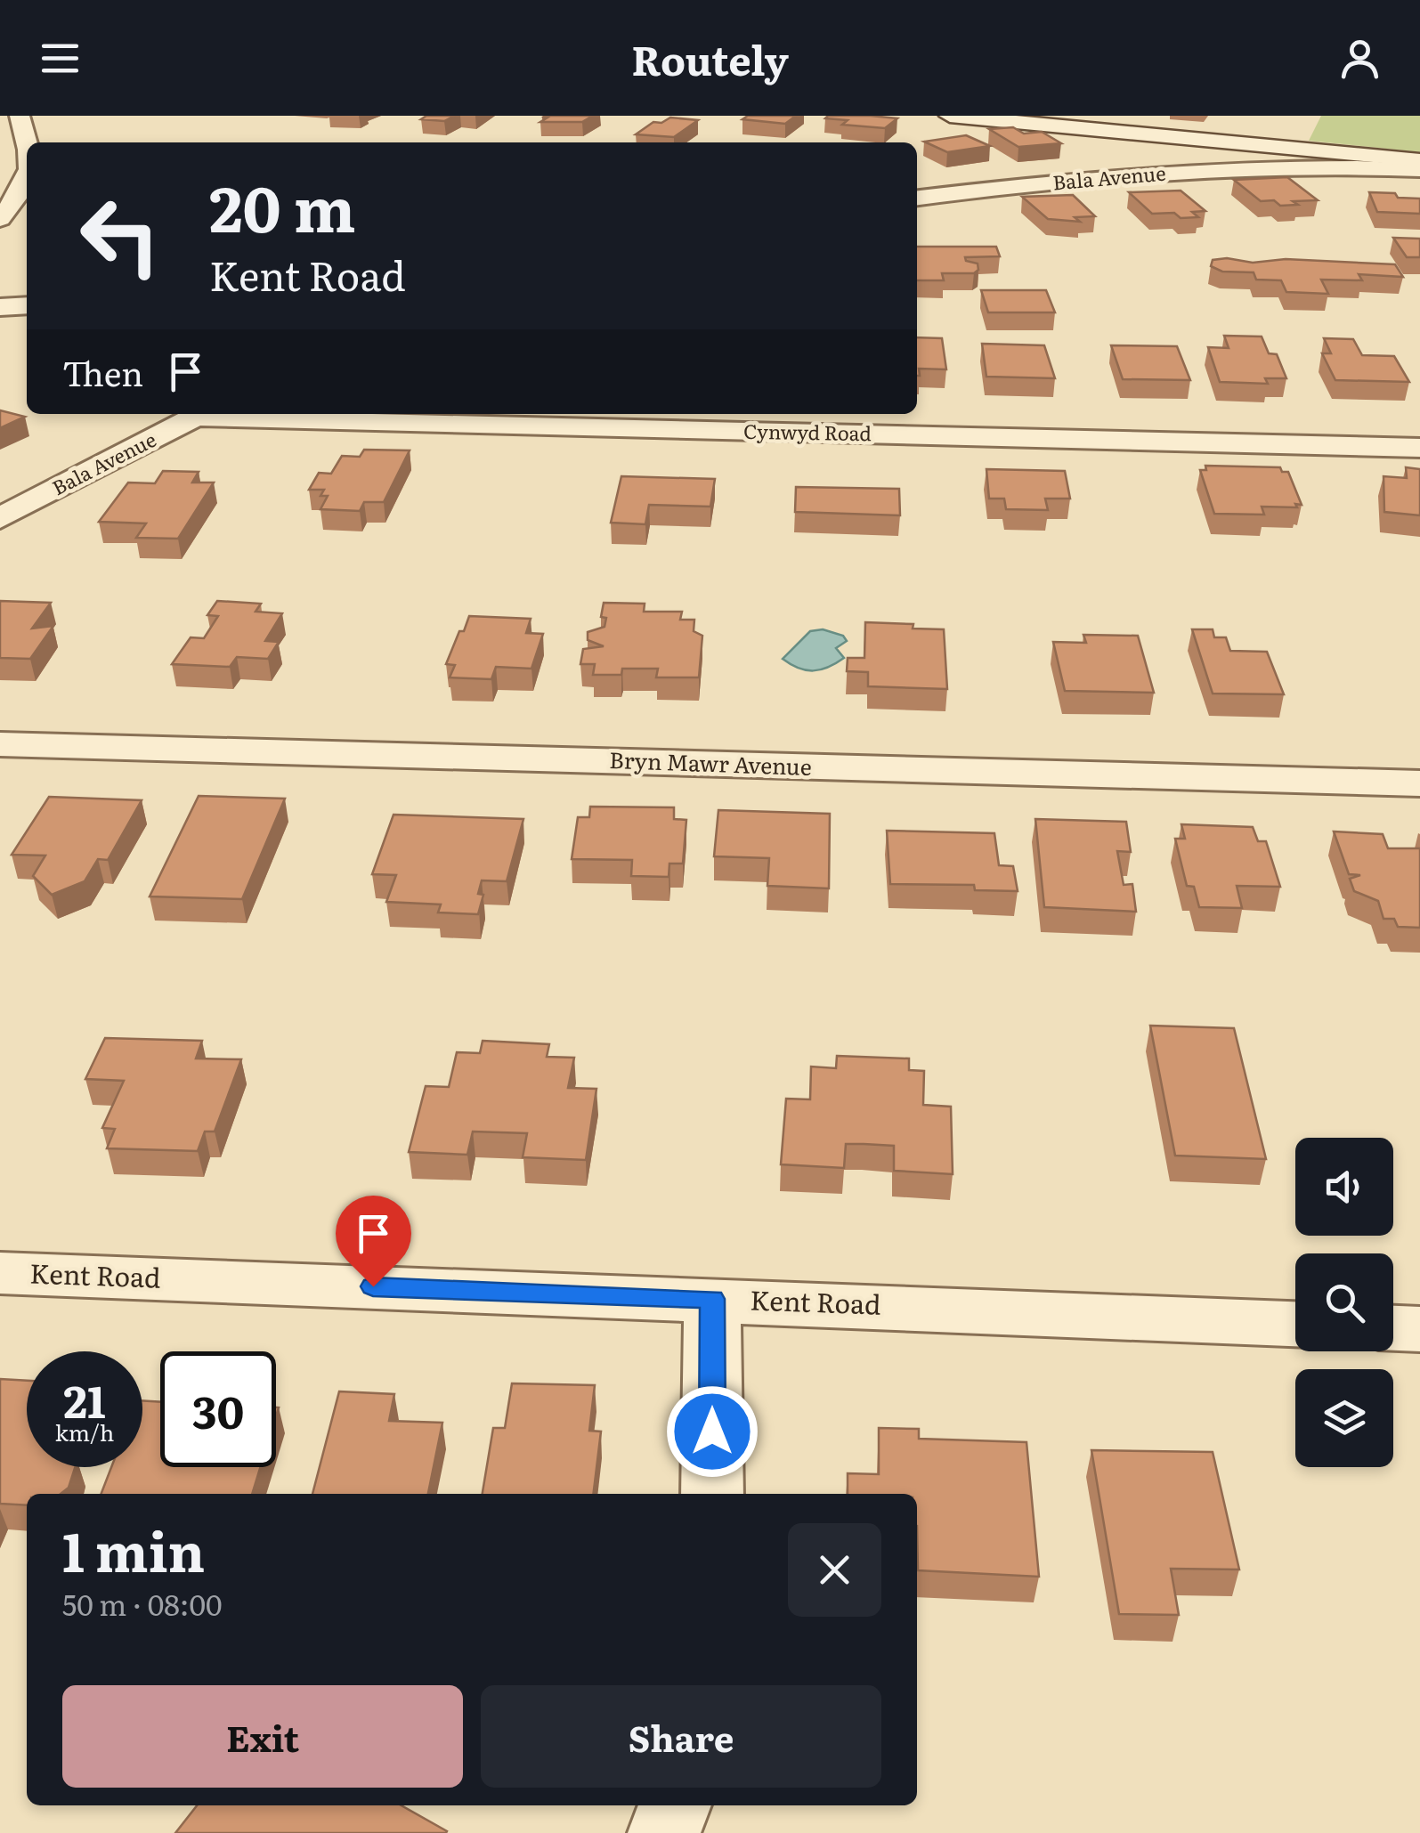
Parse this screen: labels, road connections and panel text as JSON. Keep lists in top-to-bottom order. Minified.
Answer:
{"streets":{"street":["Bala Avenue","Cynwyd Road","Bryn Mawr Avenue","Kent Road"]},"page":{"header":"Routely","turn":["20 m","Kent Road"],"then":"Then","speed":"21 km/h","limit":"30","heading":["1 min","50 m · 08:00"],"buttons":["Exit","Share"]}}
